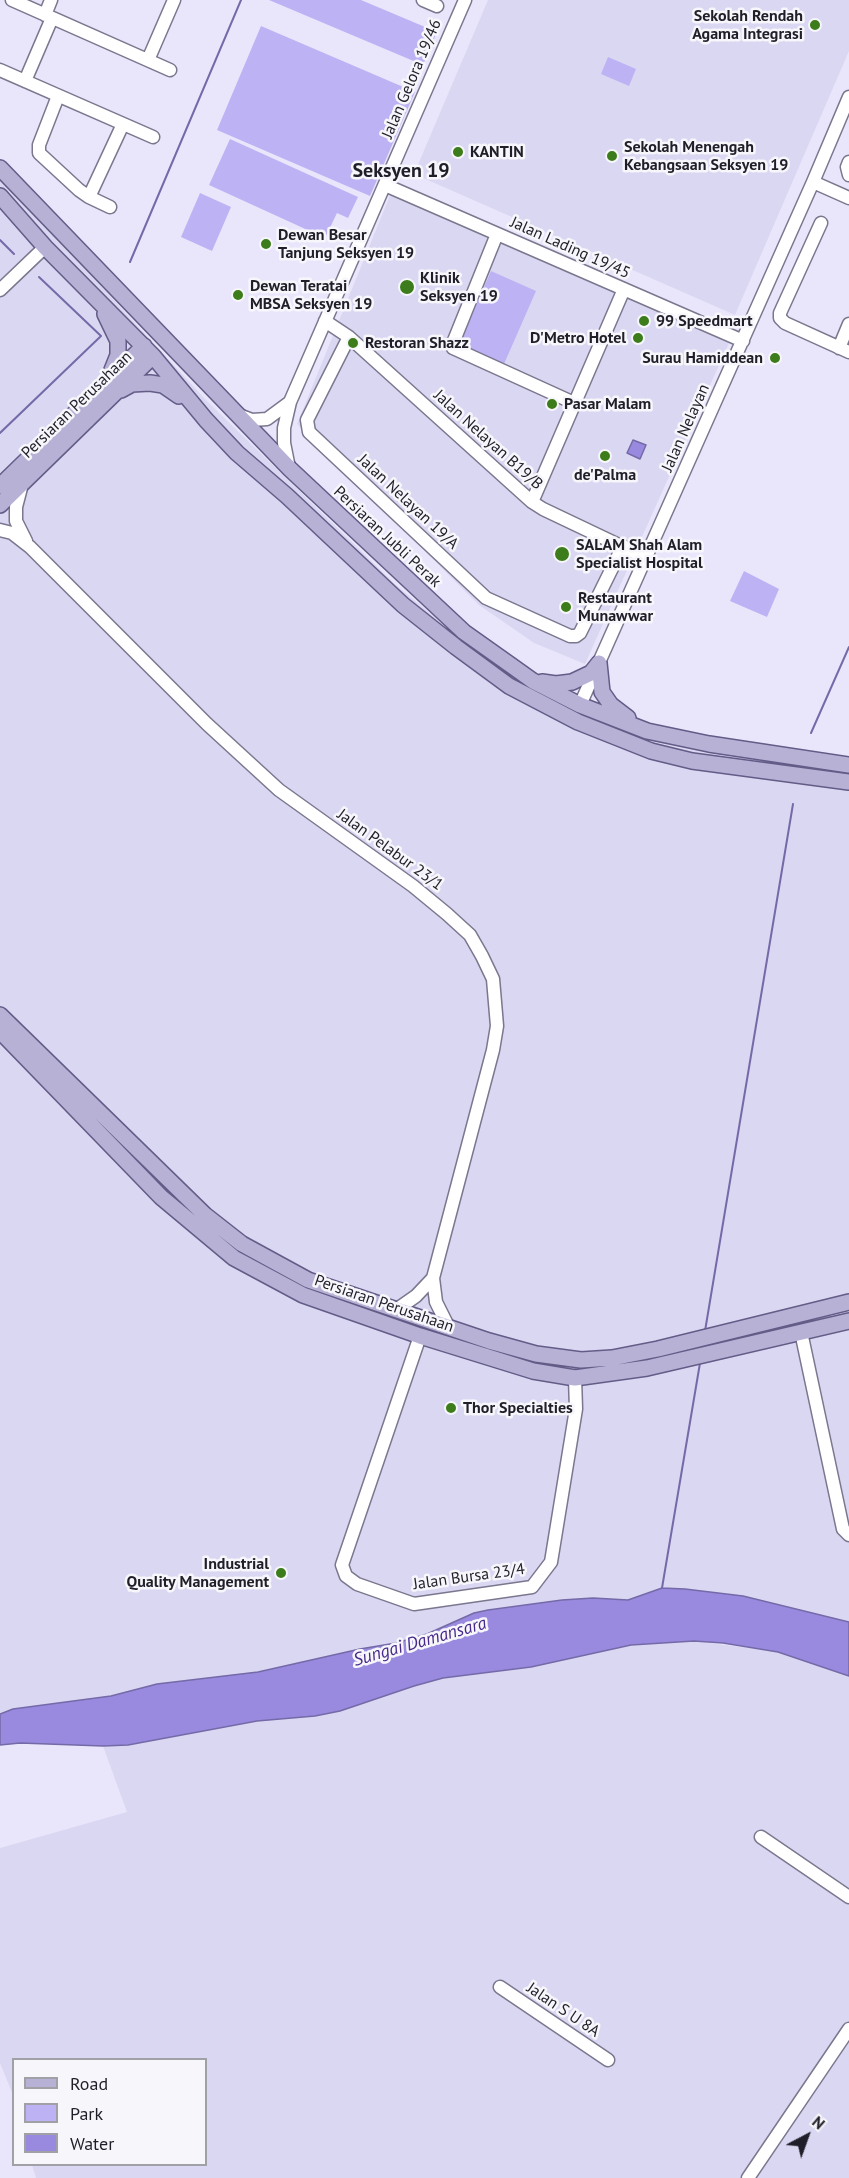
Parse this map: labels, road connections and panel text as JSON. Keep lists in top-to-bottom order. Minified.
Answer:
{"streets":{"main road":["Persiaran Perusahaan","Persiaran Jubli Perak"],"street":["Jalan Gelora 19/46","Jalan Lading 19/45","Jalan Nelayan","Jalan Nelayan B19/B","Jalan Nelayan 19/A","Jalan Pelabur 23/1","Jalan Bursa 23/4","Jalan S U 8A"]},"crossings":[["Jalan Gelora 19/46","Jalan Lading 19/45"],["Jalan Gelora 19/46","Jalan Nelayan B19/B"],["Jalan Gelora 19/46","Persiaran Jubli Perak"],["Jalan Lading 19/45","Jalan Nelayan"],["Persiaran Perusahaan","Jalan Pelabur 23/1"],["Persiaran Perusahaan","Jalan Bursa 23/4"],["Jalan Nelayan","Jalan Nelayan B19/B"],["Jalan Nelayan","Persiaran Jubli Perak"],["Jalan Nelayan B19/B","Jalan Nelayan 19/A"]],"districts":["Seksyen 19"],"water":["Sungai Damansara"],"places":["Sekolah Rendah Agama Integrasi","KANTIN","Sekolah Menengah Kebangsaan Seksyen 19","Dewan Besar Tanjung Seksyen 19","Klinik Seksyen 19","Dewan Teratai MBSA Seksyen 19","99 Speedmart","D'Metro Hotel","Restoran Shazz","Surau Hamiddean","Pasar Malam","de'Palma","SALAM Shah Alam Specialist Hospital","Restaurant Munawwar","Thor Specialties","Industrial Quality Management"],"legend":["Road","Park","Water"],"north":"top right"}
